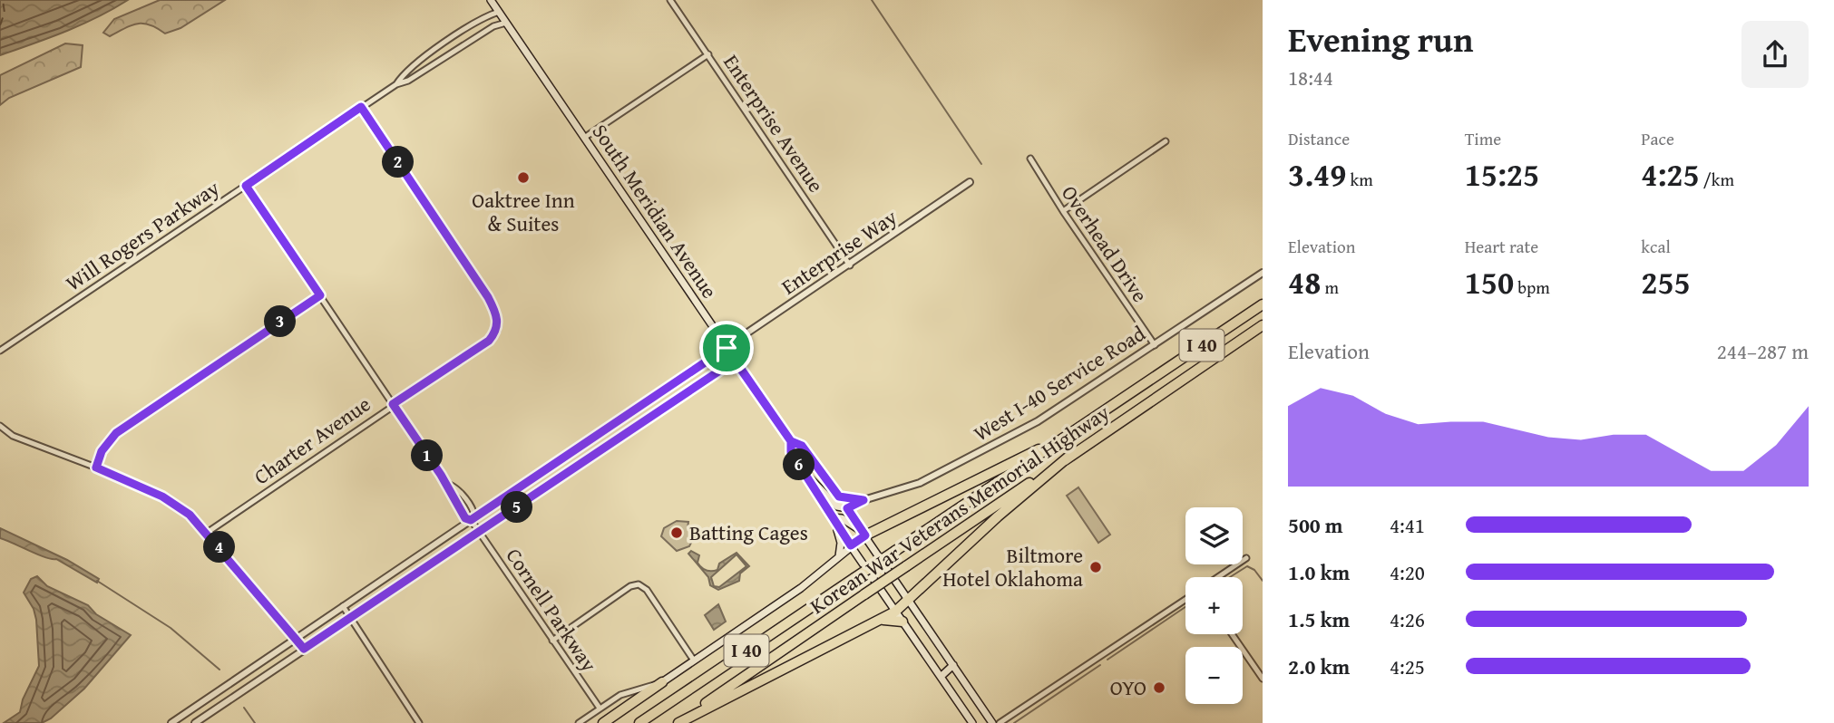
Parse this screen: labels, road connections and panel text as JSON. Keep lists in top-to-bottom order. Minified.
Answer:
{"streets":{"highway":["I 40","Korean War Veterans Memorial Highway"],"main road":["South Meridian Avenue"],"street":["Enterprise Avenue","Will Rogers Parkway","Overhead Drive","Enterprise Way","West I-40 Service Road","Charter Avenue","Cornell Parkway"]},"crossings":[["Enterprise Avenue","Enterprise Way"],["South Meridian Avenue","Will Rogers Parkway"],["South Meridian Avenue","Enterprise Way"],["South Meridian Avenue","West I-40 Service Road"],["Will Rogers Parkway","Charter Avenue"],["Will Rogers Parkway","Cornell Parkway"],["Overhead Drive","West I-40 Service Road"],["Enterprise Way","Cornell Parkway"],["Charter Avenue","Cornell Parkway"]],"places":["Oaktree Inn & Suites","Batting Cages","Biltmore Hotel Oklahoma","OYO"],"page":{"heading":["Evening run","18:44"],"stats":[["Distance","3.49 km"],["Time","15:25"],["Pace","4:25 /km"],["Elevation","48 m"],["Heart rate","150 bpm"],["kcal","255"]],"pins":["2","3","1","6","5","4"],"chart":["Elevation","244–287 m"],"list":[{"name":"500 m","note":"4:41"},{"name":"1.0 km","note":"4:20"},{"name":"1.5 km","note":"4:26"},{"name":"2.0 km","note":"4:25"}],"map_buttons":["+","−"]}}
